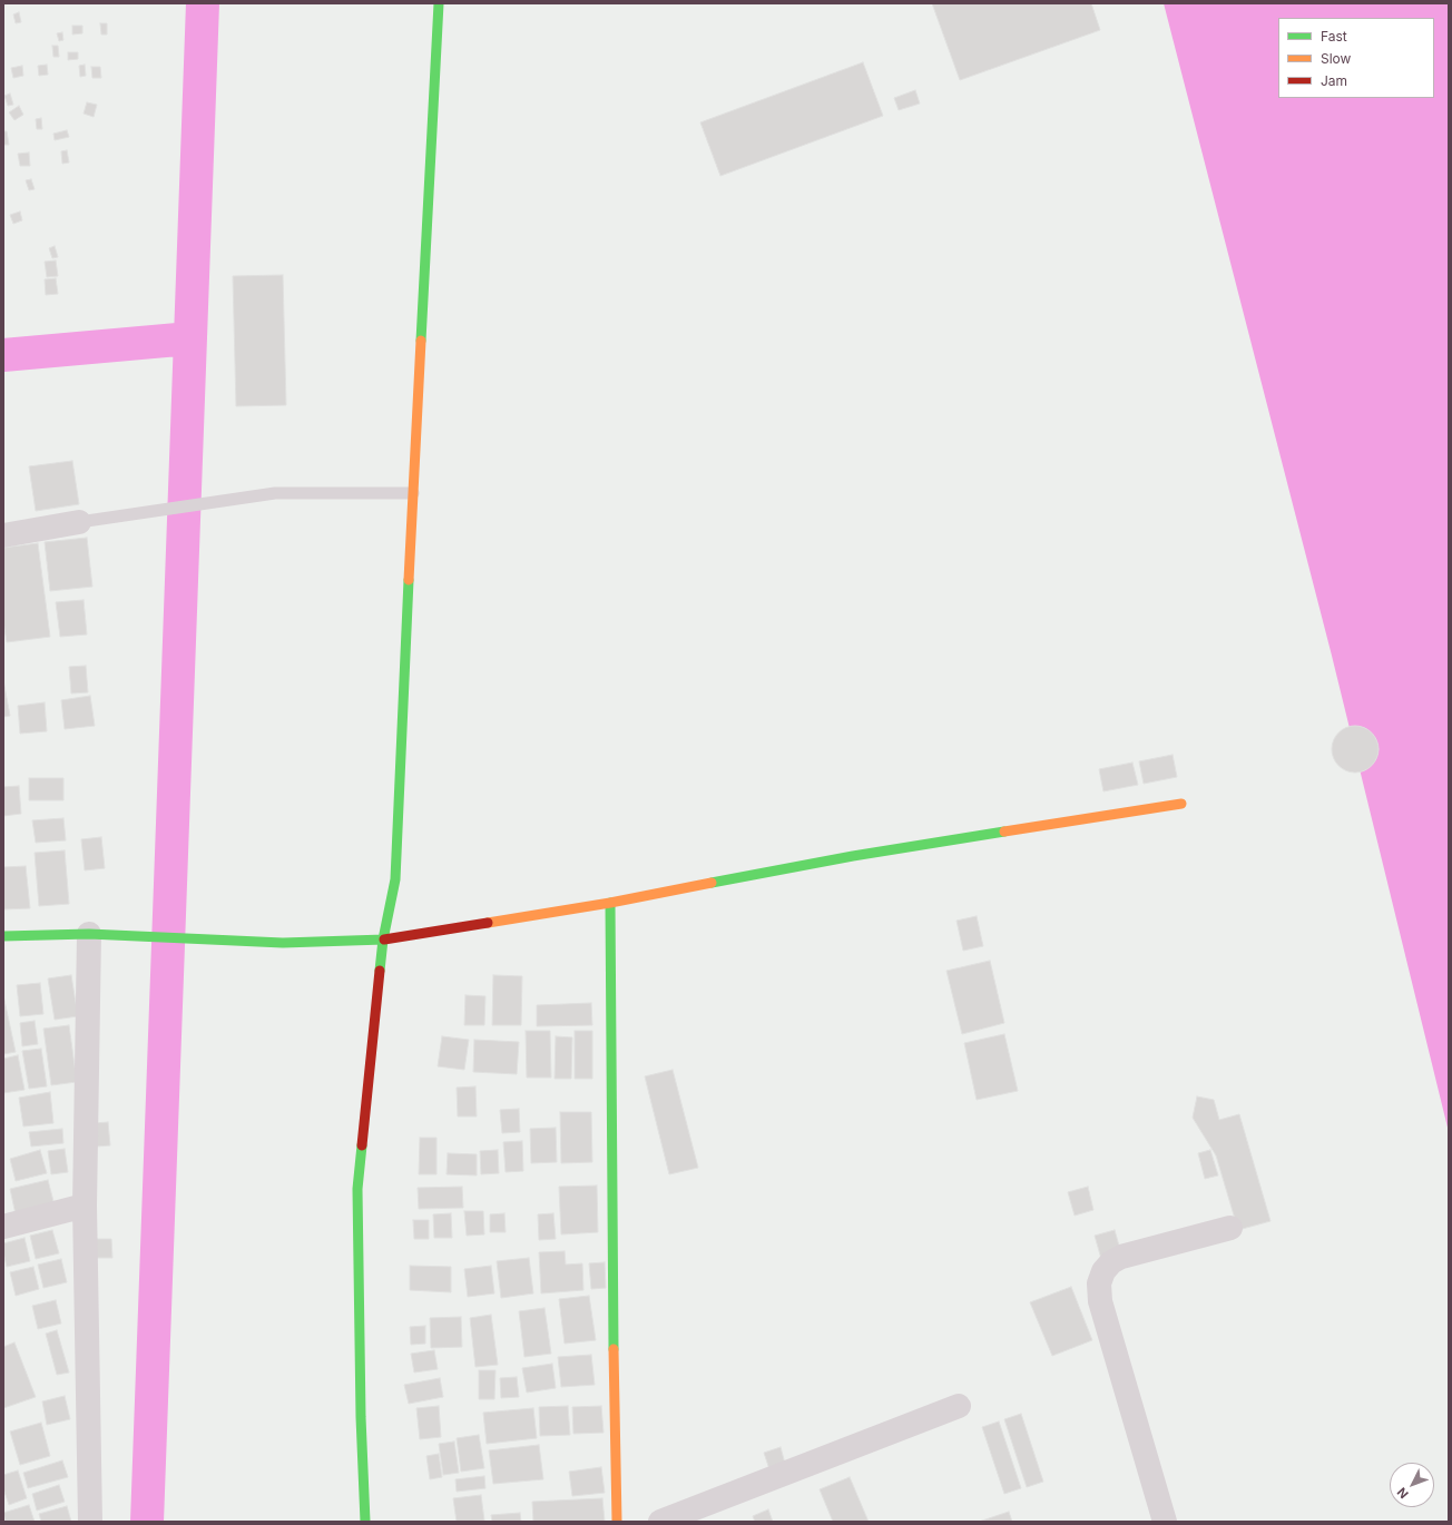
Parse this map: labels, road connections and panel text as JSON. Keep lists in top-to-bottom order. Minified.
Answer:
{"legend":["Fast","Slow","Jam"],"north":"bottom left"}
